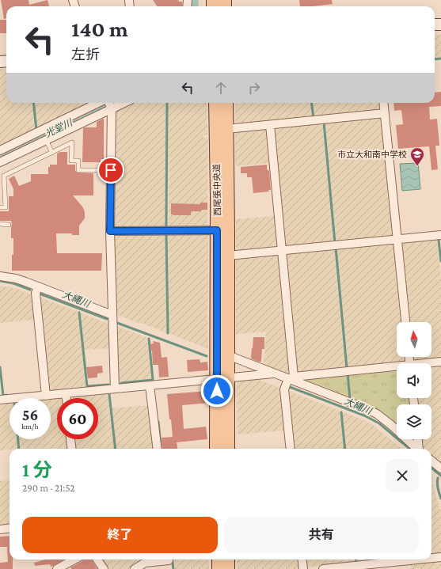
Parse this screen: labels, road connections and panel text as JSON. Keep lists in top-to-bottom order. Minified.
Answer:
{"streets":{"main road":["西尾張中央道"]},"water":["光堂川","大縄川"],"places":{"school or university":["市立大和南中学校"]},"north":"top","page":{"turn":["140 m","左折"],"speed":"56 km/h","limit":"60","heading":["1 分","290 m · 21:52"],"buttons":["終了","共有"]}}
